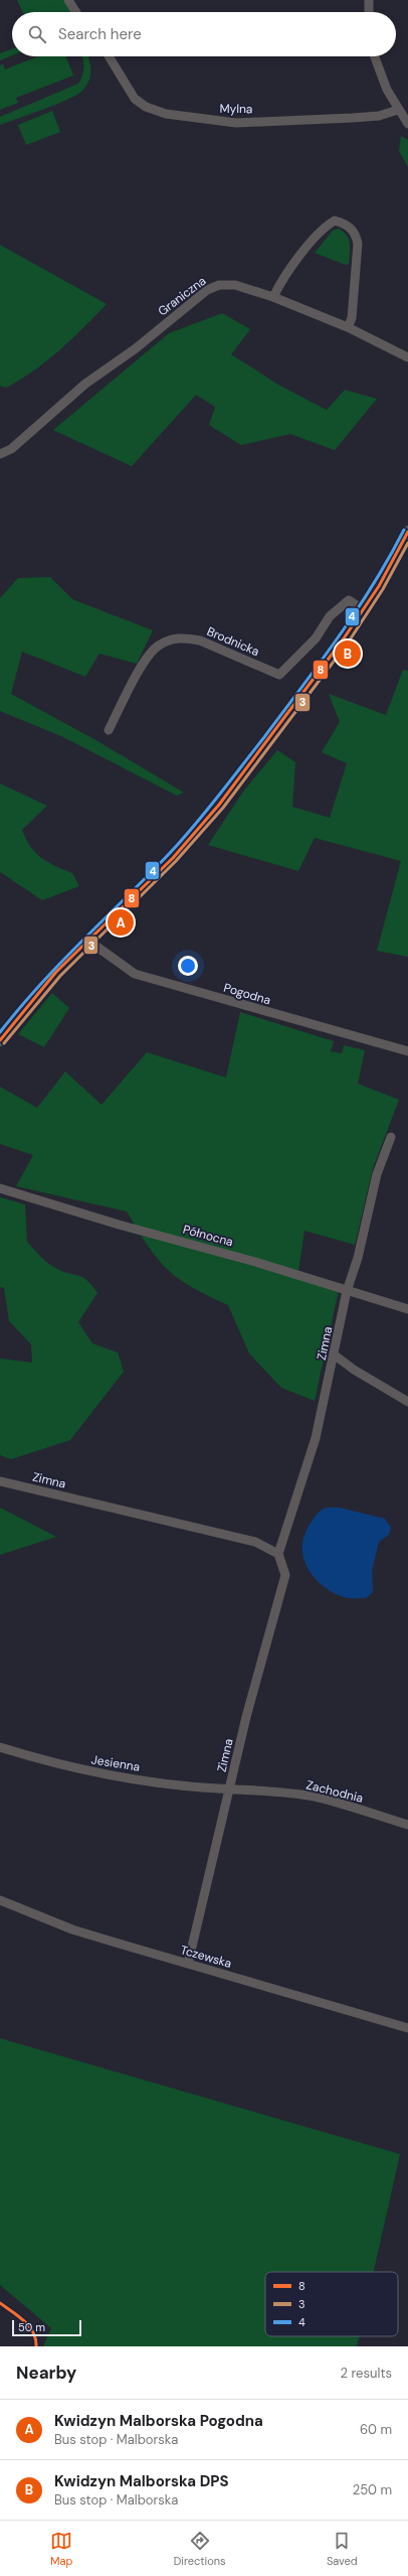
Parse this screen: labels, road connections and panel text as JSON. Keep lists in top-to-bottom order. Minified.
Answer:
{"streets":{"street":["Mylna","Graniczna","Brodnicka","Pogodna","Północna","Zimna","Jesienna","Zachodnia","Tczewska"]},"crossings":[["Północna","Zimna"],["Zimna","Jesienna"],["Zimna","Zachodnia"],["Zimna","Tczewska"],["Jesienna","Zachodnia"]],"lines":["transit line 4","transit line 8","transit line 3"],"legend":["8","3","4"],"scale_bar":"50 m","page":{"search":"Search here","pins":["B","A"],"scale":"50 m","heading":["Nearby","2 results"],"list":[{"mark":"A","name":"Kwidzyn Malborska Pogodna","note":"Bus stop · Malborska","value":"60 m"},{"mark":"B","name":"Kwidzyn Malborska DPS","note":"Bus stop · Malborska","value":"250 m"}],"nav":["Map","Directions","Saved"]}}
